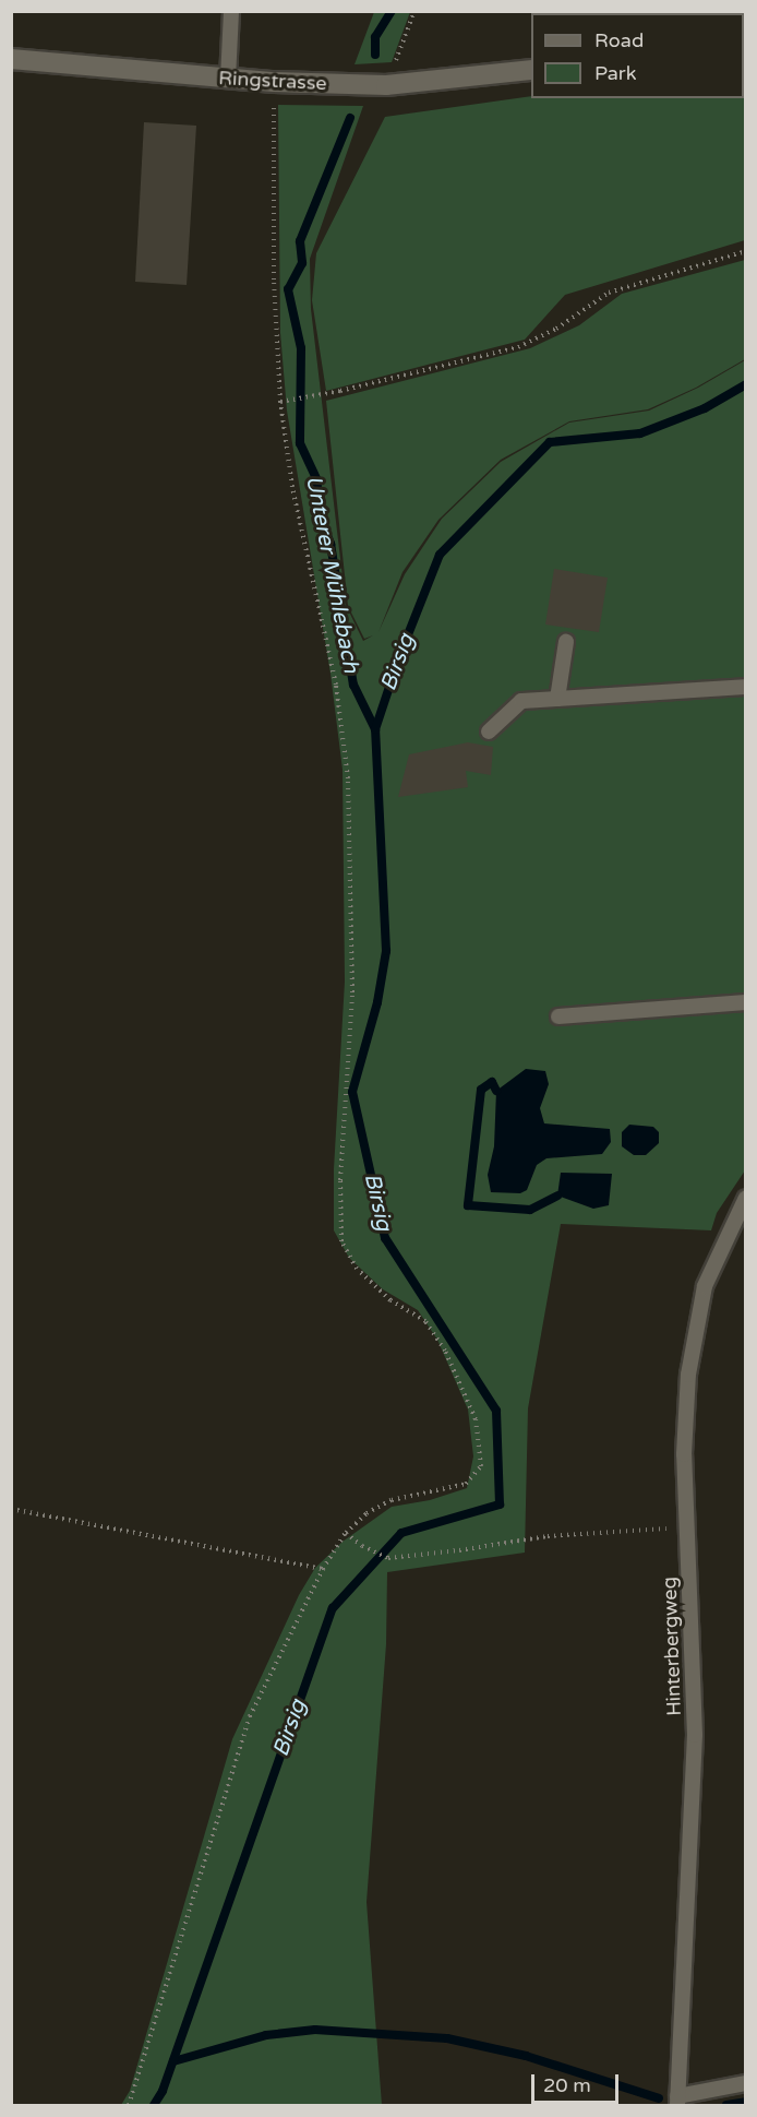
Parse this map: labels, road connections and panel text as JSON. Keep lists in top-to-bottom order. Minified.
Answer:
{"streets":{"street":["Ringstrasse"],"lane":["Hinterbergweg"]},"water":["Unterer Mühlebach","Birsig"],"legend":["Road","Park"],"scale_bar":"20 m"}
